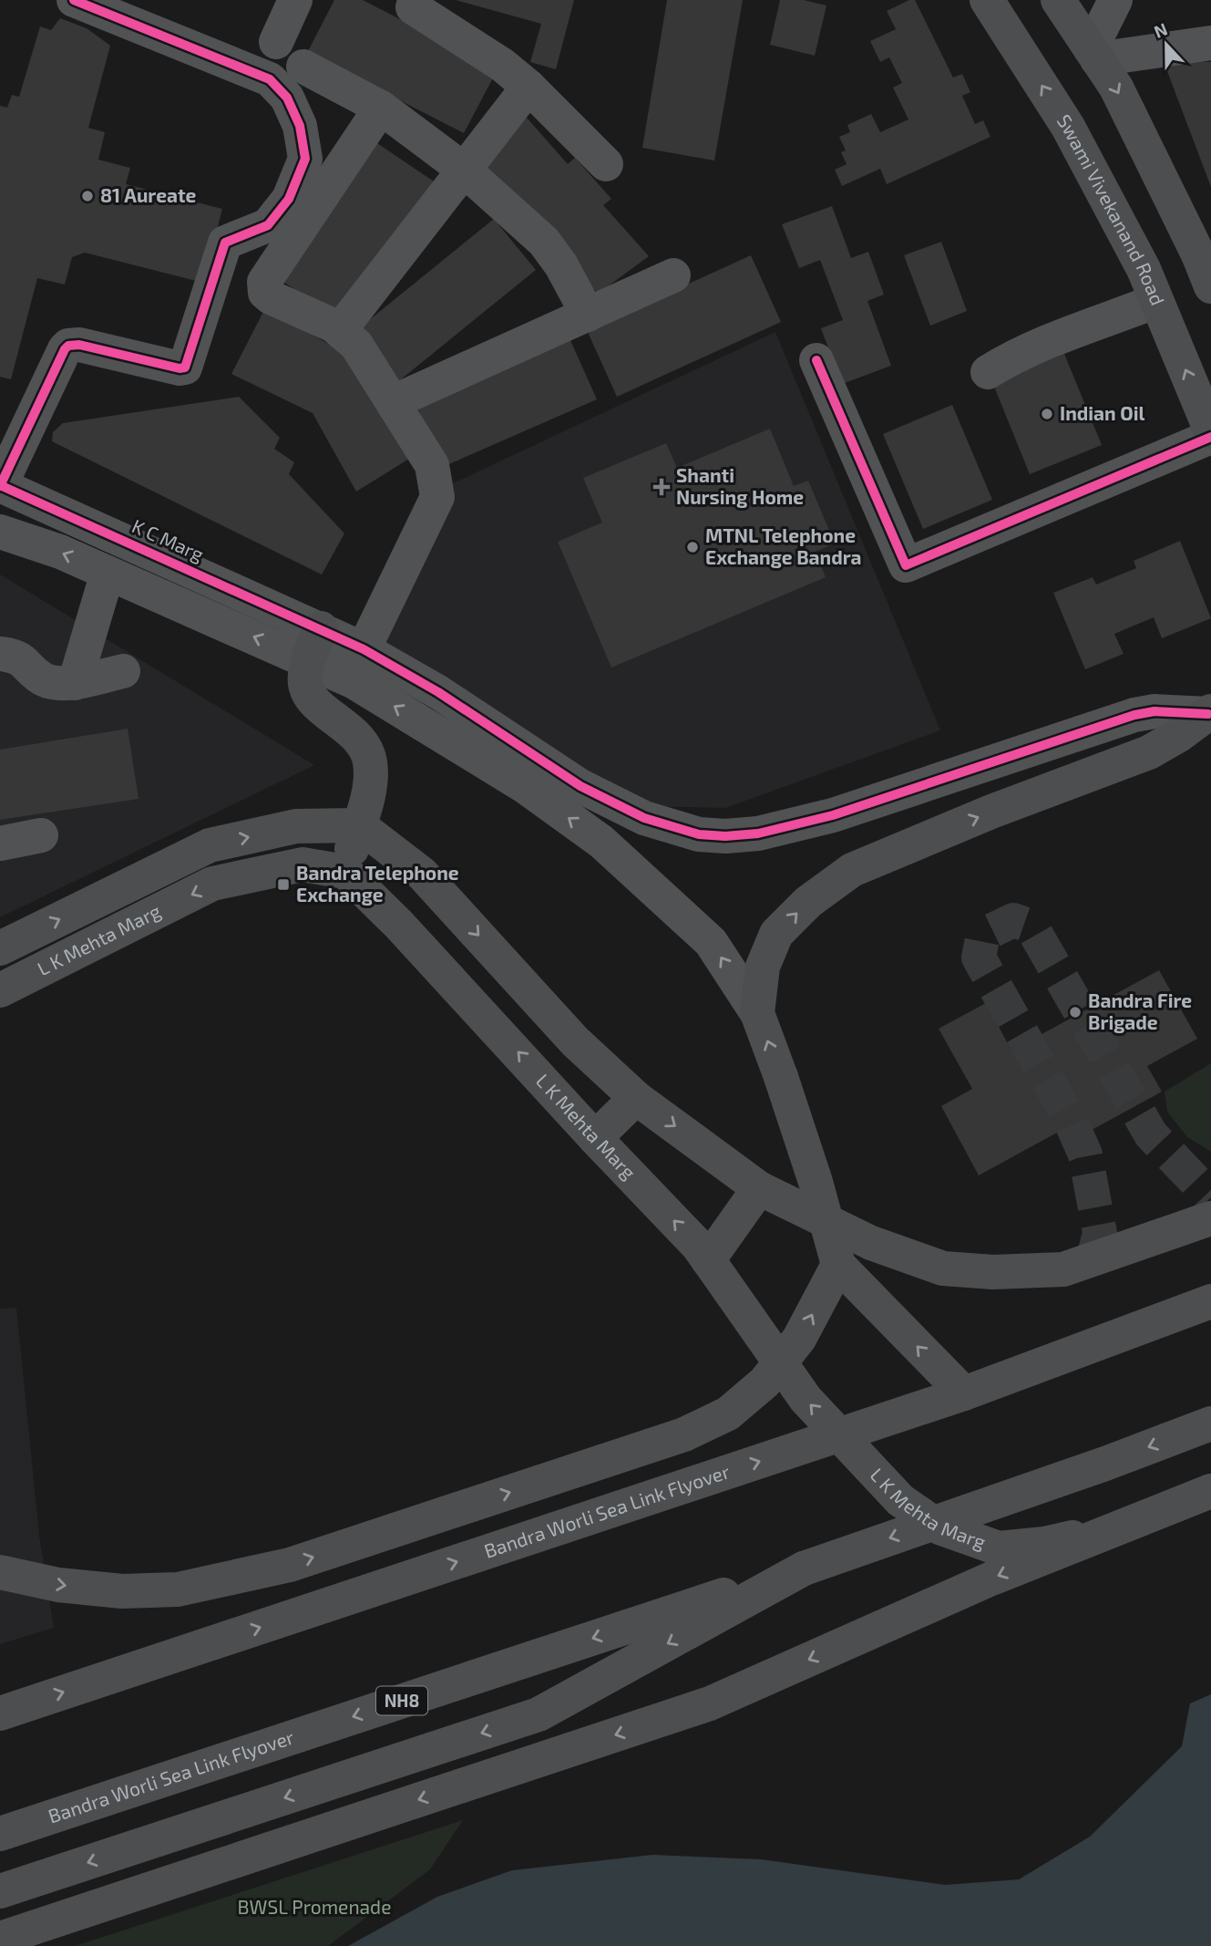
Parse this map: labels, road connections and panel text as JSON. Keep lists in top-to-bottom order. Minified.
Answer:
{"streets":{"main road":["Swami Vivekanand Road","L K Mehta Marg","Bandra Worli Sea Link Flyover","NH8"],"street":["K C Marg"]},"parks":["BWSL Promenade"],"places":{"other":["81 Aureate","Indian Oil","MTNL Telephone Exchange Bandra","Bandra Fire Brigade"],"health":["Shanti Nursing Home"],"transit":["Bandra Telephone Exchange"]},"north":"top"}
